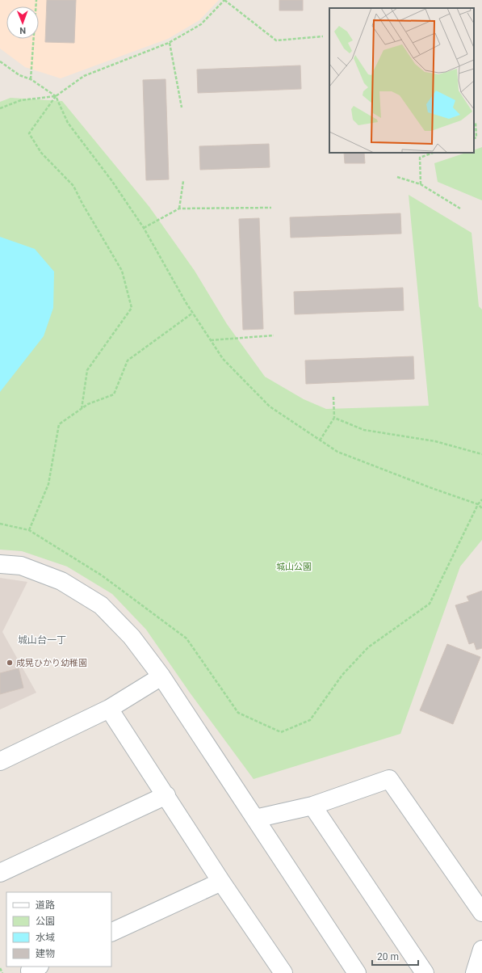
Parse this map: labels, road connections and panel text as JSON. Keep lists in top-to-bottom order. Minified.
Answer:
{"districts":["城山台一丁"],"parks":["城山公園"],"places":["成晃ひかり幼稚園"],"legend":["道路","公園","水域","建物"],"scale_bar":"20 m","north":"bottom"}
